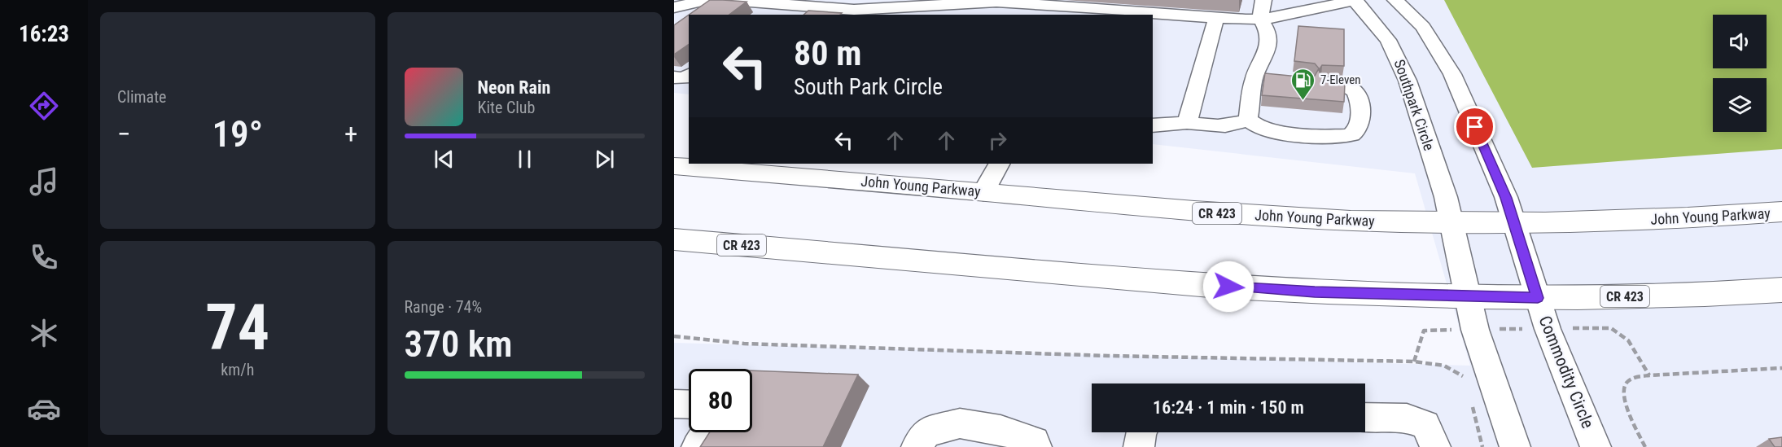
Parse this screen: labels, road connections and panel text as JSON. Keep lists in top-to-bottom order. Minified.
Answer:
{"streets":{"highway":["John Young Parkway","CR 423"],"street":["Southpark Circle","Commodity Circle"]},"crossings":[["Southpark Circle","John Young Parkway"],["Southpark Circle","CR 423"],["John Young Parkway","Commodity Circle"],["CR 423","Commodity Circle"]],"places":{"fuel station":["7-Eleven"]},"page":{"tabs":"16:23","tile":["Climate",["74","km/h"],["Range · 74%","370 km"]],"turn":["80 m","South Park Circle"],"song":["Neon Rain","Kite Club"],"heat":["−","19°","+"],"limit":"80","trip":"16:24 · 1 min · 150 m"}}
